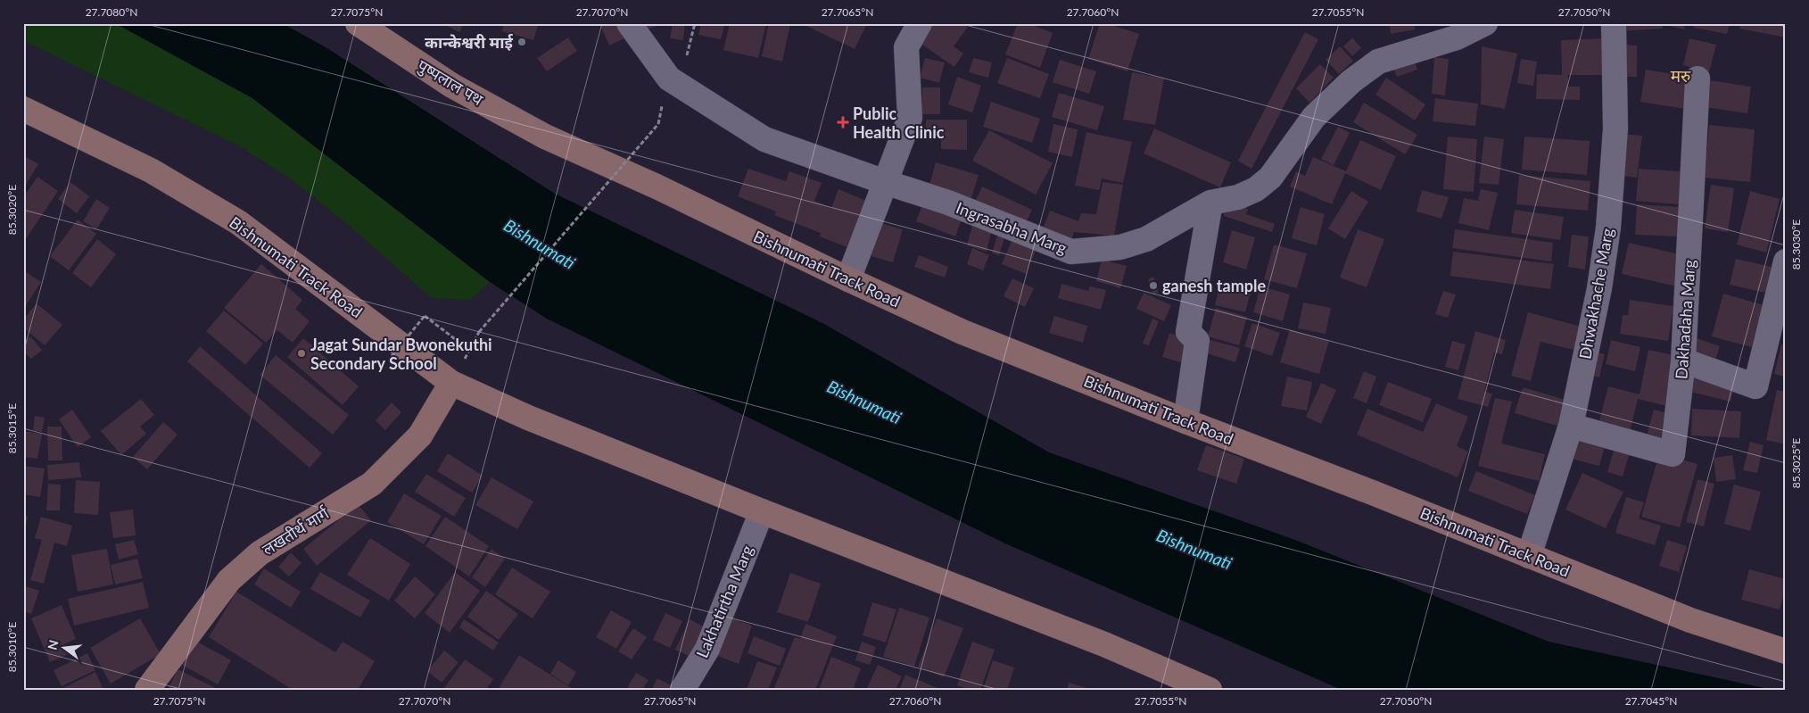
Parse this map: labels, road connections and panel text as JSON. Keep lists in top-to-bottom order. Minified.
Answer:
{"streets":{"main road":["पुष्पलाल पथ","Bishnumati Track Road","लखतीर्थ मार्ग"],"street":["Ingrasabha Marg","Dhwakhache Marg","Dakhadaha Marg","Lakhatirtha Marg"]},"crossings":[["पुष्पलाल पथ","Bishnumati Track Road"],["Bishnumati Track Road","Dhwakhache Marg"],["Bishnumati Track Road","लखतीर्थ मार्ग"],["Bishnumati Track Road","Lakhatirtha Marg"],["Dhwakhache Marg","Dakhadaha Marg"]],"districts":["मरु"],"water":["Bishnumati"],"places":{"other":["कान्केश्वरी माई","ganesh tample","Jagat Sundar Bwonekuthi Secondary School"],"health":["Public Health Clinic"]},"north":"left","coordinates":["27.7080°N","27.7075°N","27.7070°N","27.7065°N","27.7060°N","27.7055°N","27.7050°N","85.3020°E","85.3030°E","85.3015°E","85.3025°E","85.3010°E","27.7045°N"]}
